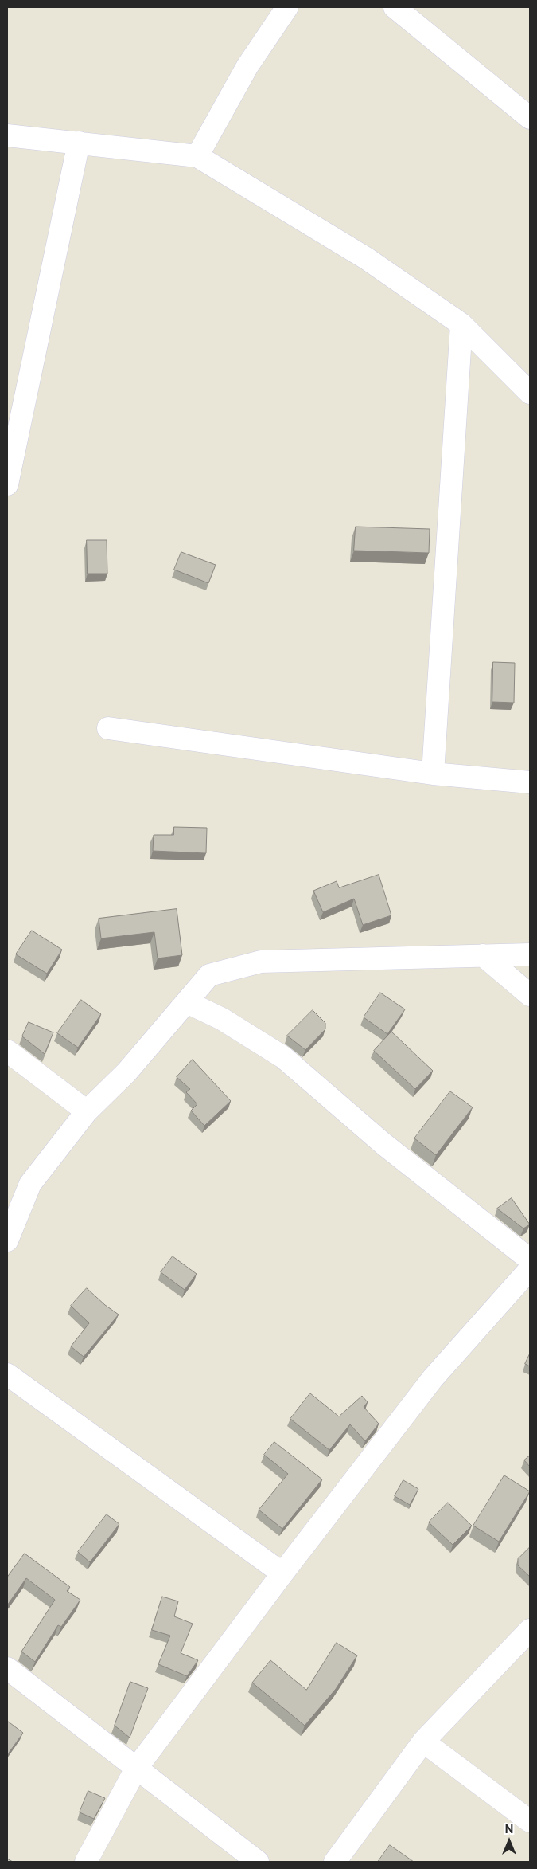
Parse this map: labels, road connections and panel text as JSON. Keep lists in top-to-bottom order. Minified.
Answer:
{"north":"top"}
